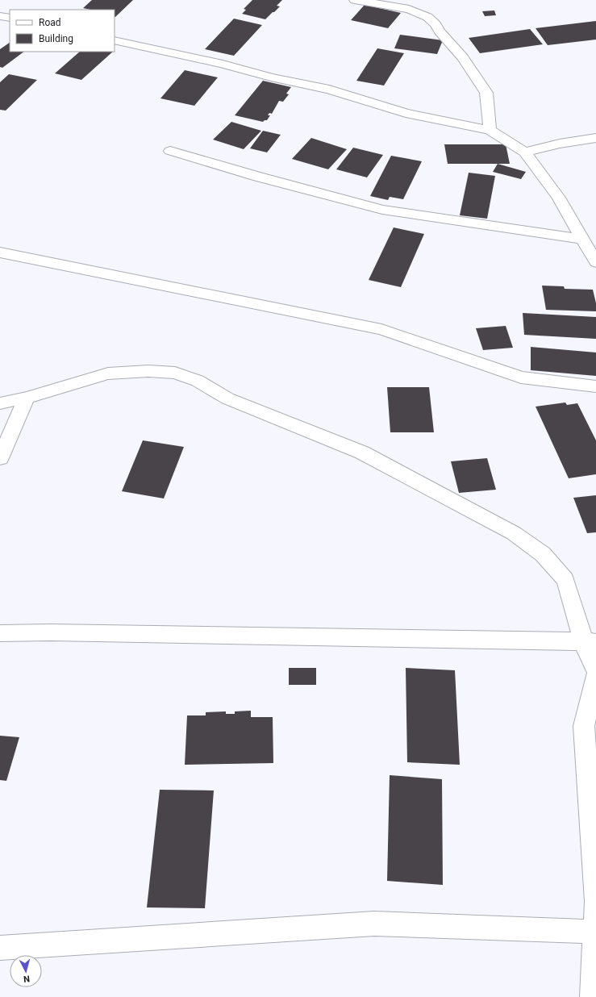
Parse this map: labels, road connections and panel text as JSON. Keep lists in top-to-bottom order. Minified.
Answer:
{"legend":["Road","Building"],"north":"bottom"}
